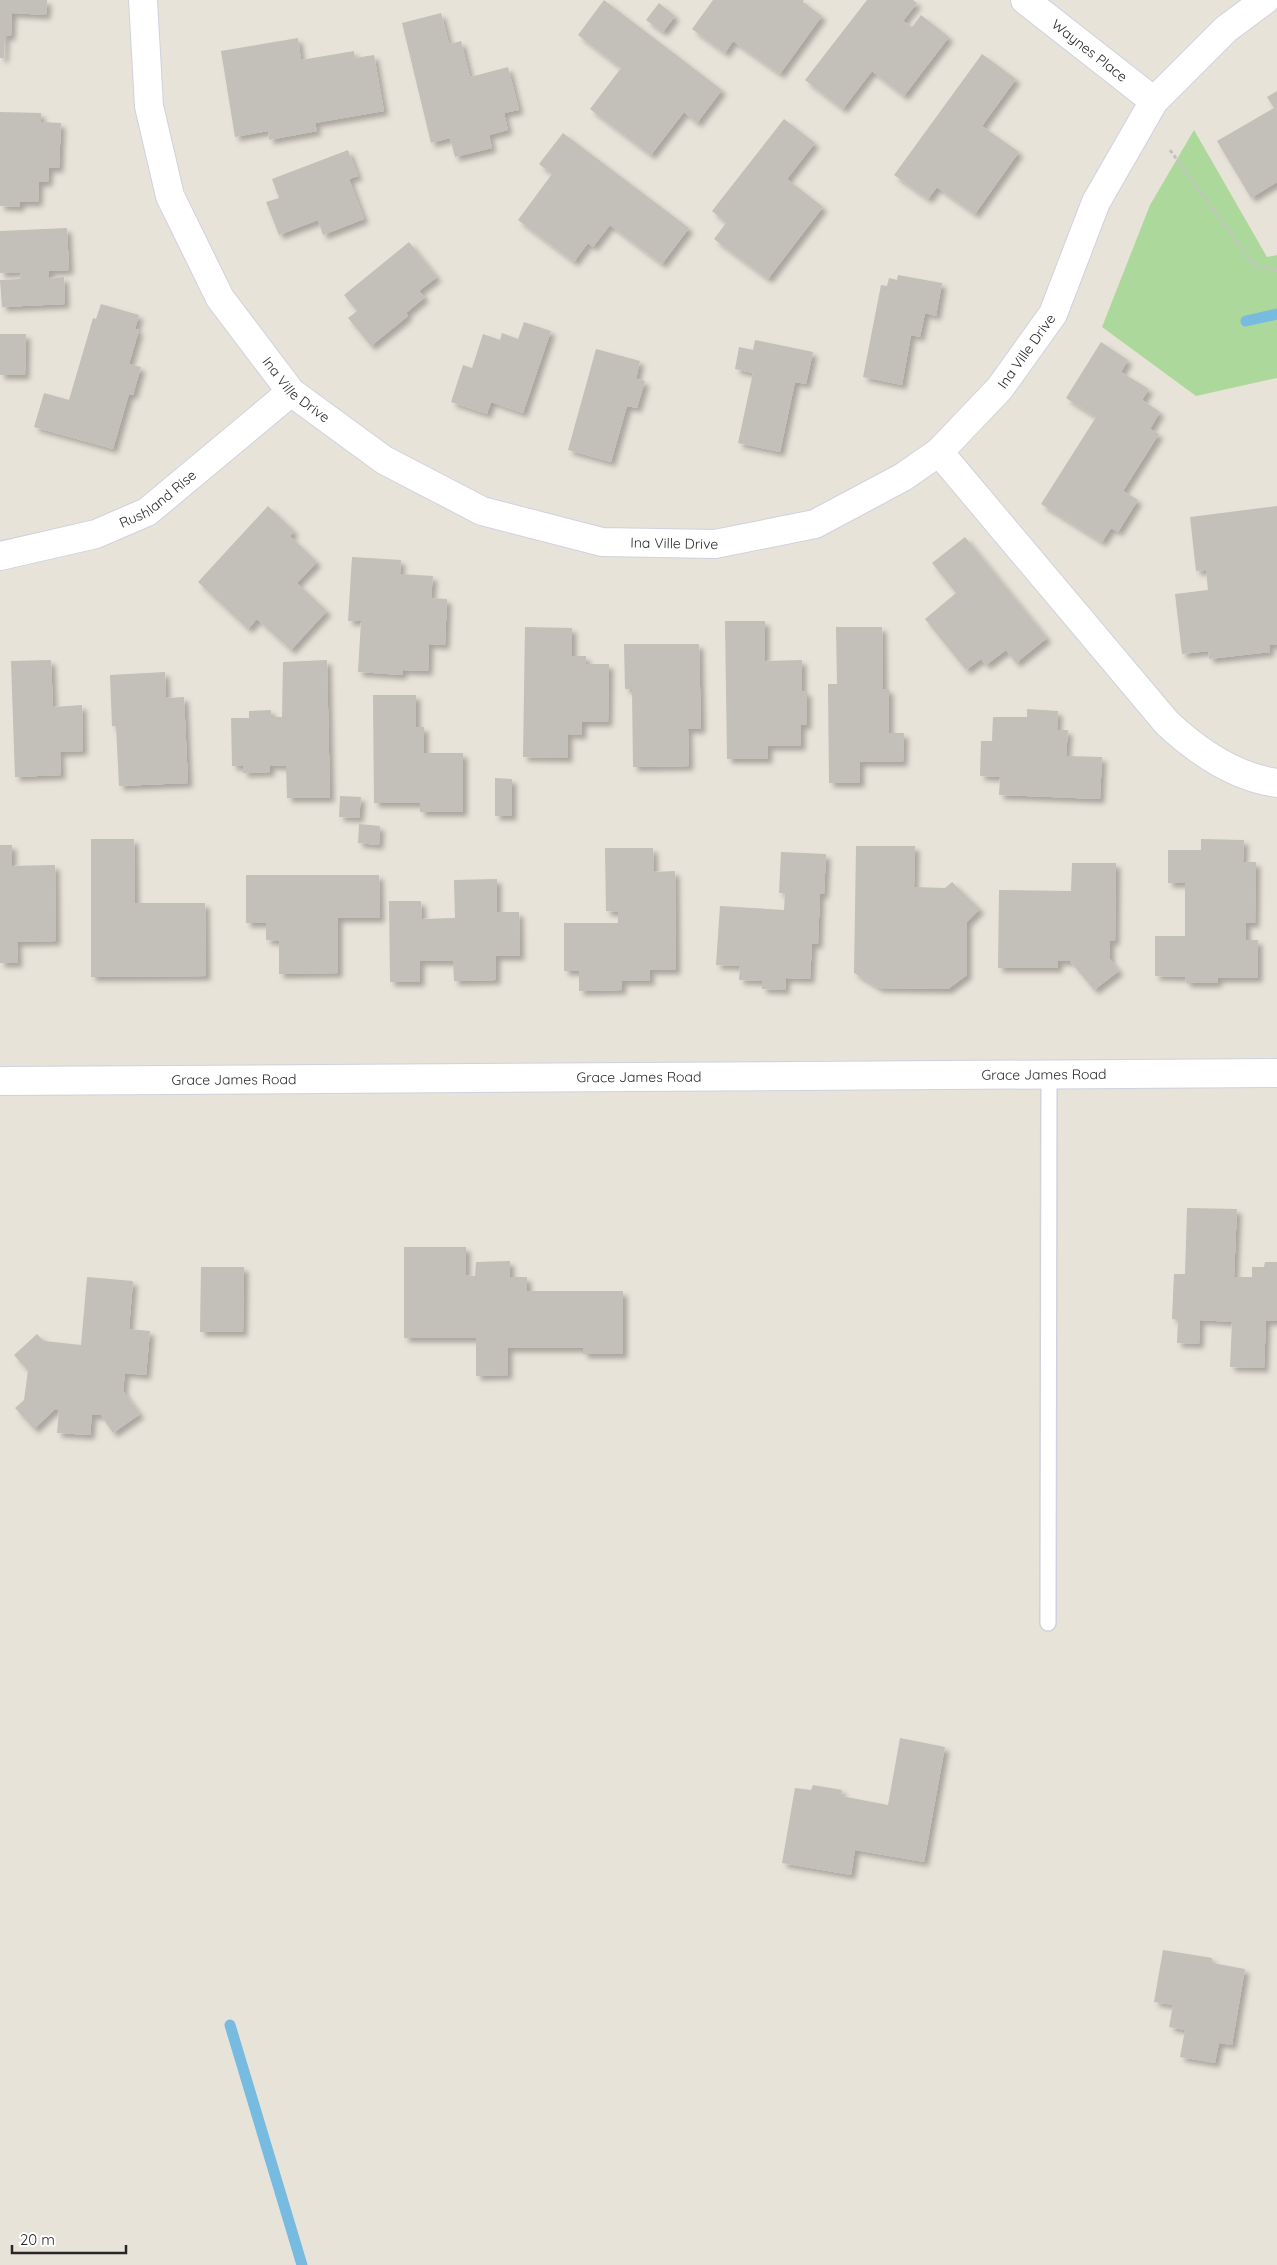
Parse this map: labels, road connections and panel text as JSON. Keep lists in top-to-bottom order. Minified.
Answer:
{"streets":{"street":["Waynes Place","Ina Ville Drive","Rushland Rise","Grace James Road"]},"crossings":[["Waynes Place","Ina Ville Drive"],["Ina Ville Drive","Rushland Rise"]],"scale_bar":"20 m"}
